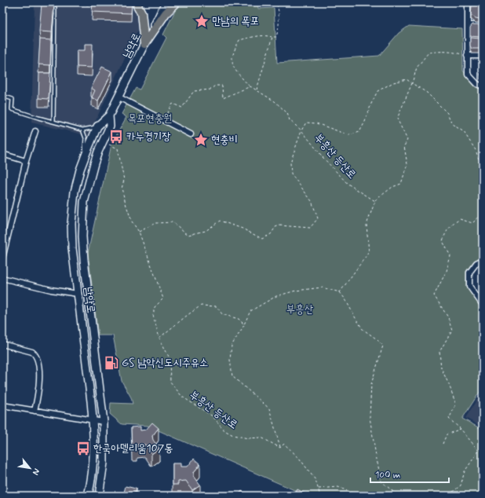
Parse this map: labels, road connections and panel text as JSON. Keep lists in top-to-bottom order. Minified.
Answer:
{"streets":{"street":["남악로"],"path":["부흥산 등산로"]},"crossings":[["남악로","부흥산 등산로"]],"parks":["목포현충원","부흥산"],"places":{"place":["만남의 폭포","현충비"],"bus stop":["카누경기장","한국아델리움107동"],"fuel station":["GS 남악신도시주유소"]},"scale_bar":"100 m","north":"bottom right"}
